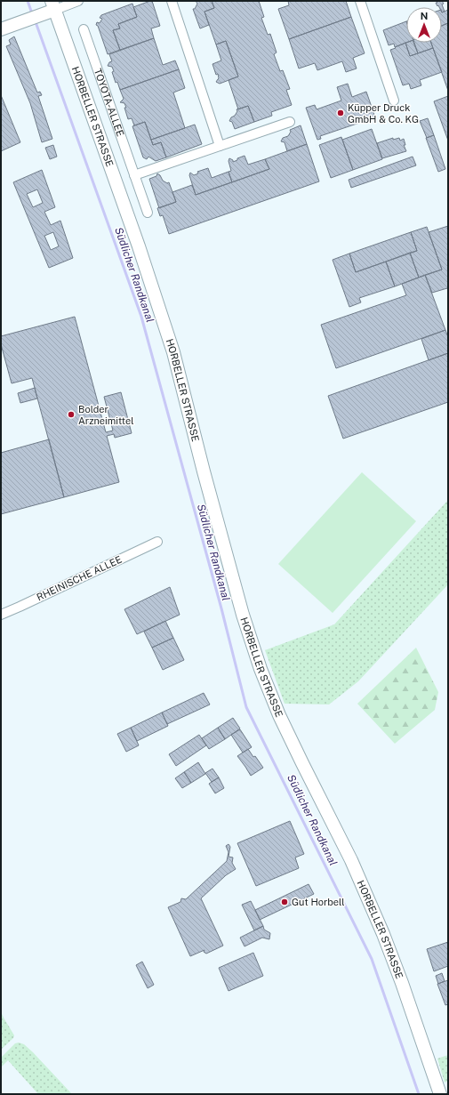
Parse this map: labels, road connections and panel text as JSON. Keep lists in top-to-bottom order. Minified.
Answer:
{"streets":{"main road":["HORBELLER STRASSE"],"street":["TOYOTA-ALLEE","RHEINISCHE ALLEE"]},"water":["Südlicher Randkanal"],"places":["Küpper Druck GmbH & Co. KG","Bolder Arzneimittel","Gut Horbell"],"north":"top"}
